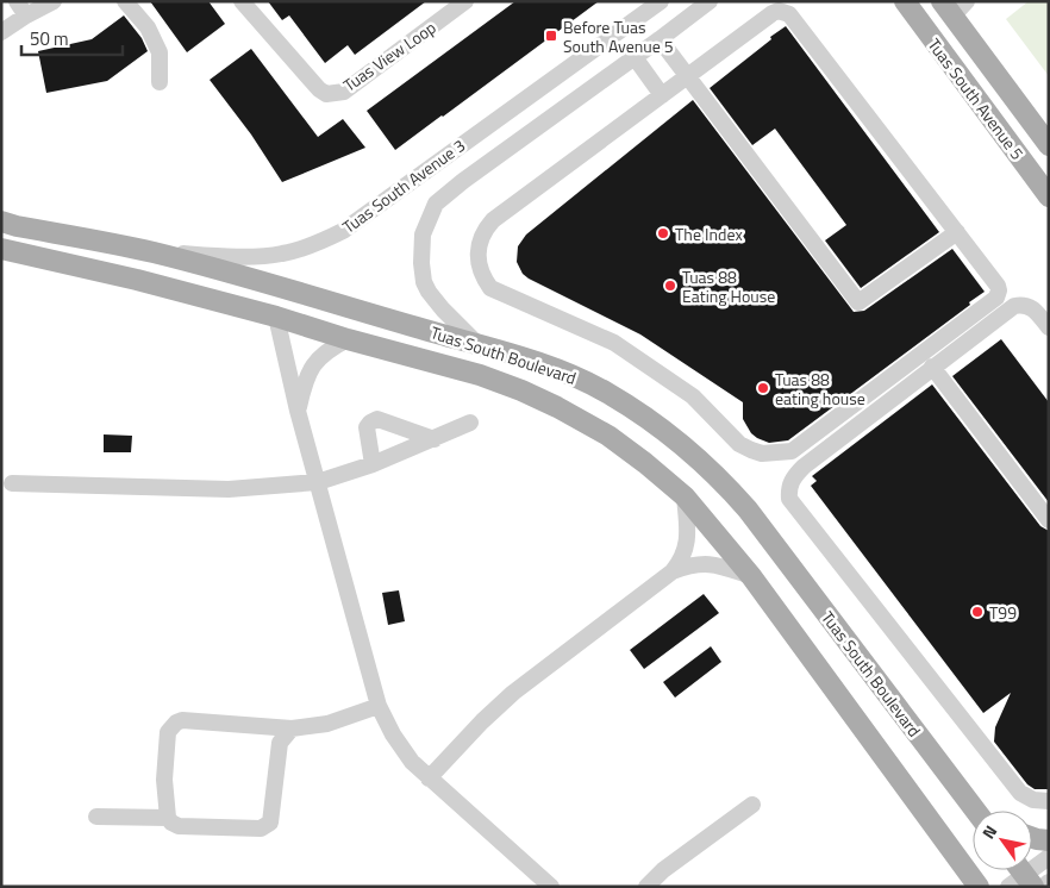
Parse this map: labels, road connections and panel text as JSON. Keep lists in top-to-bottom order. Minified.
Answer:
{"streets":{"main road":["Tuas South Avenue 5","Tuas South Avenue 3","Tuas South Boulevard"],"street":["Tuas View Loop"]},"crossings":[["Tuas South Avenue 3","Tuas South Boulevard"]],"places":{"transit":["Before Tuas South Avenue 5"],"other":["The Index","Tuas 88 Eating House","Tuas 88 eating house","T99"]},"scale_bar":"50 m","north":"top left"}
